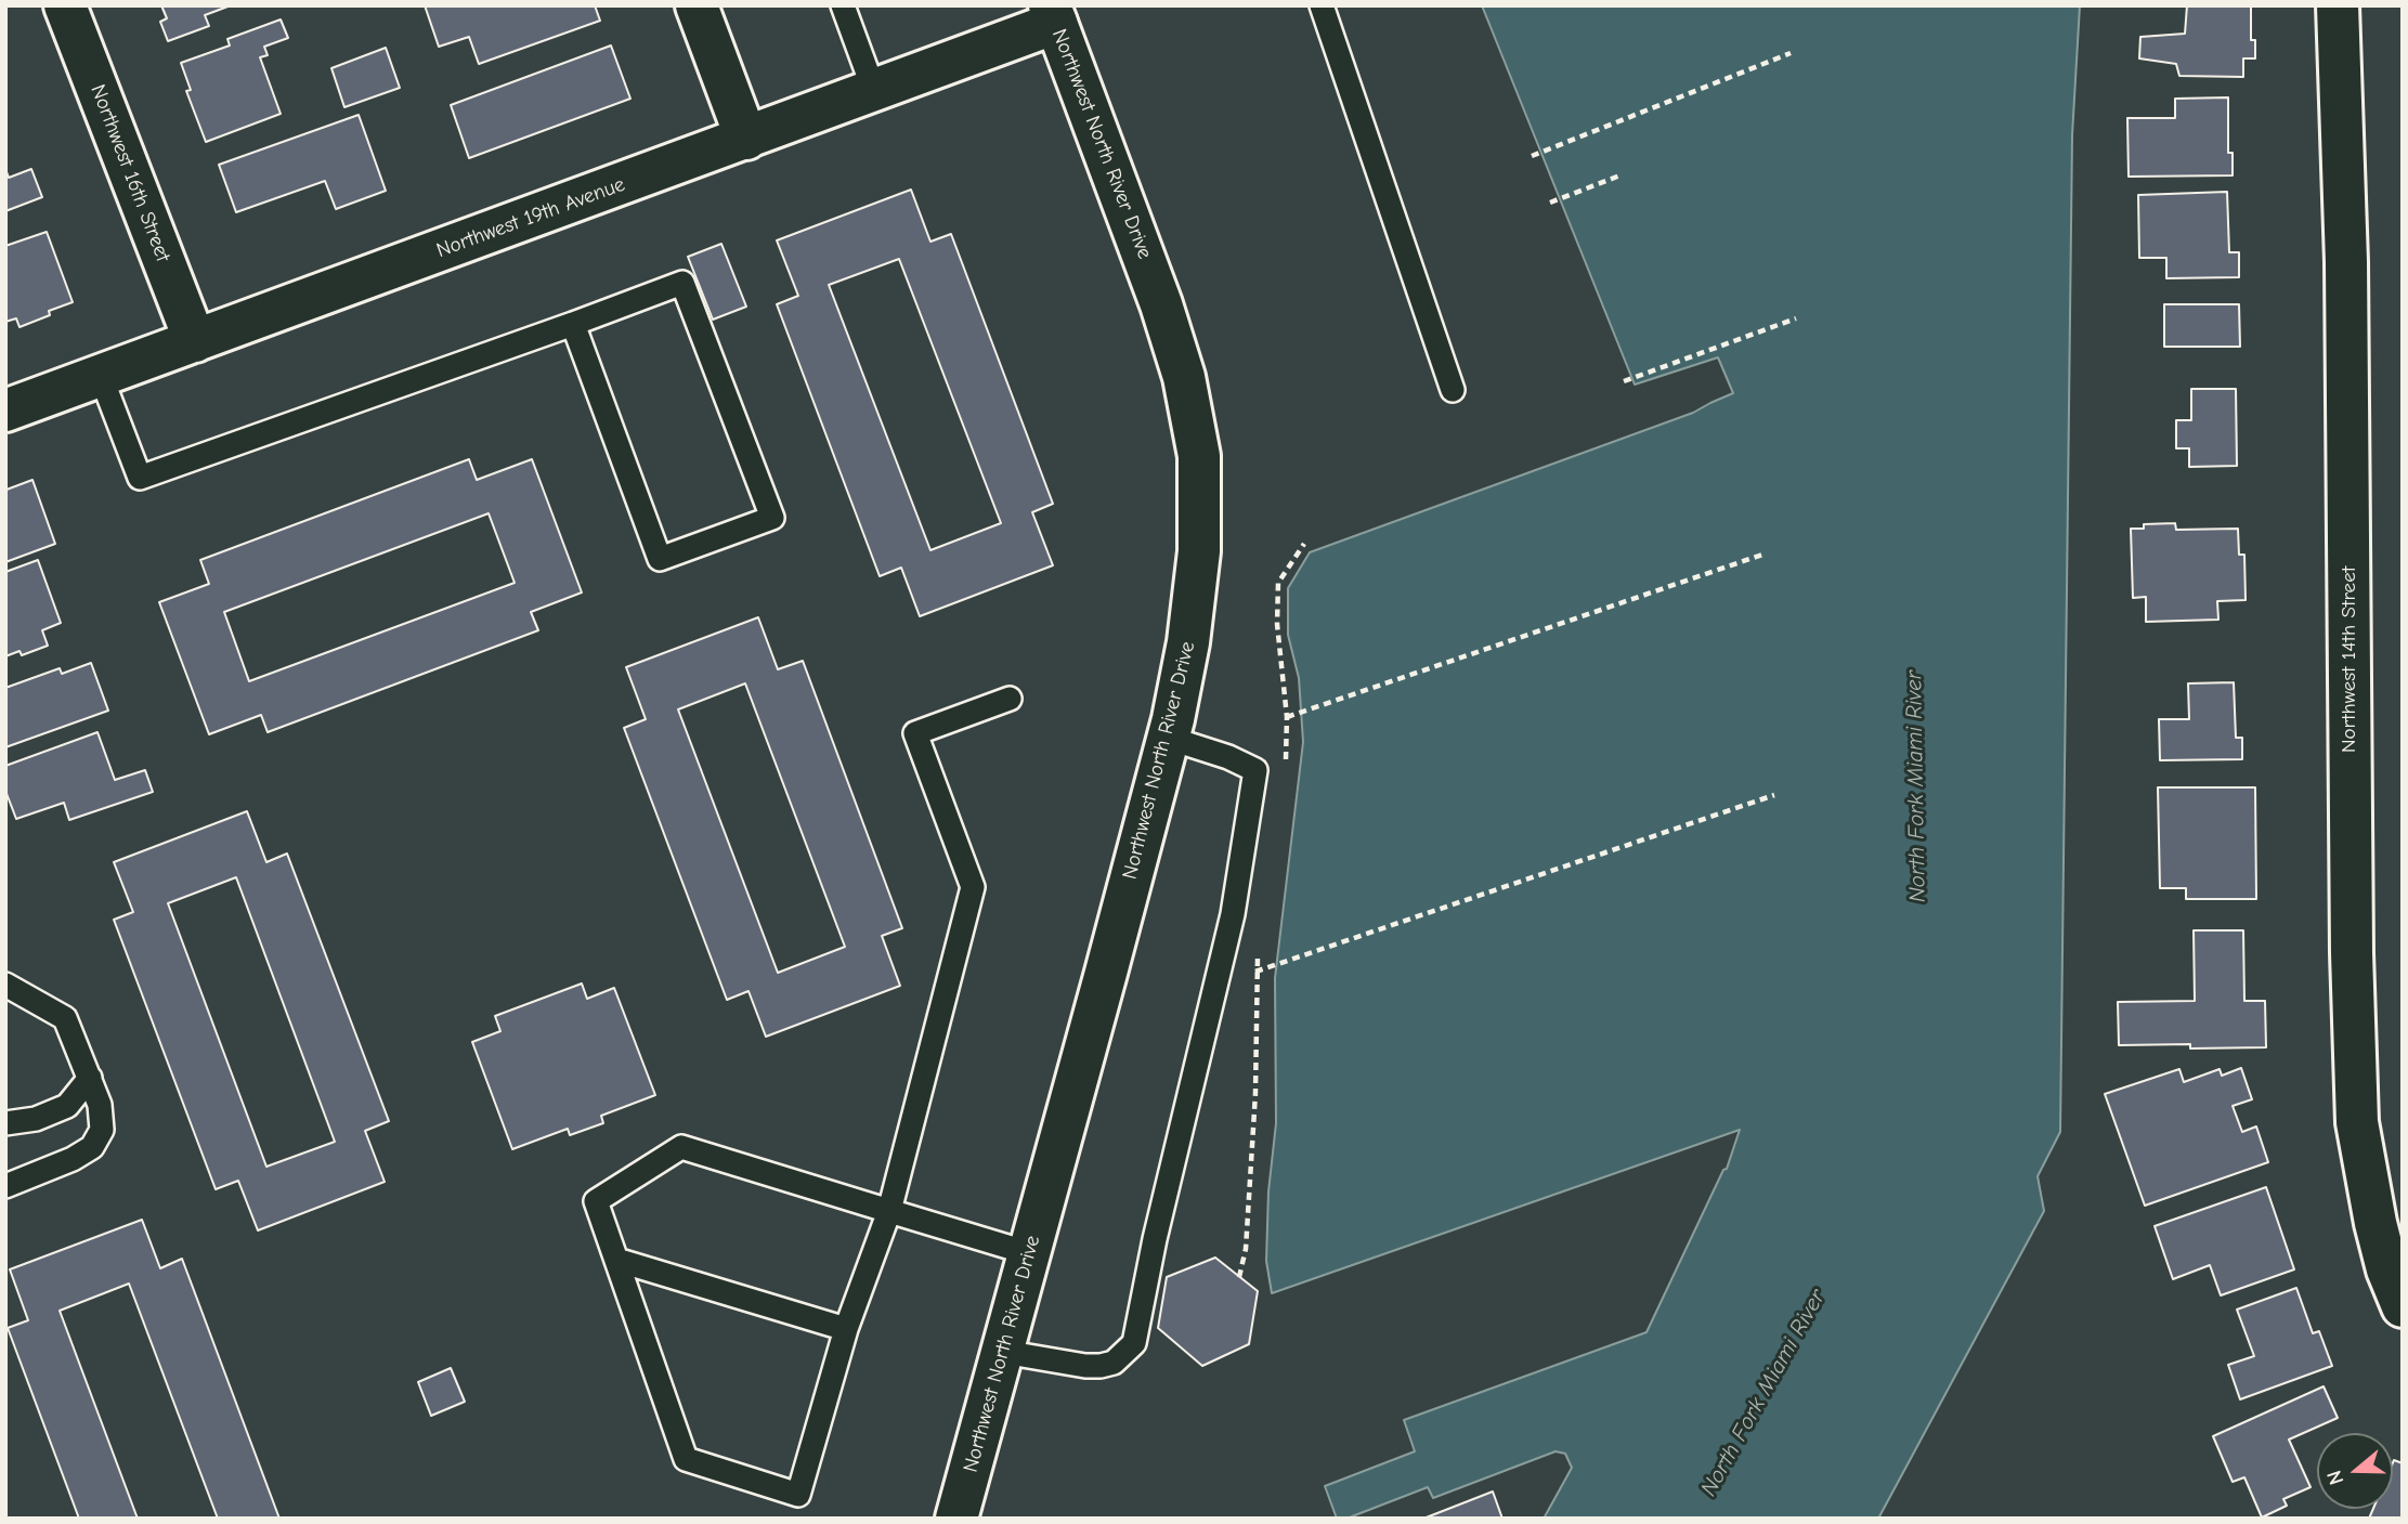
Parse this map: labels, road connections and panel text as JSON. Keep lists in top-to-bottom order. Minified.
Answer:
{"streets":{"street":["Northwest North River Drive","Northwest 16th Street","Northwest 19th Avenue","Northwest 14th Street"]},"crossings":[["Northwest North River Drive","Northwest 19th Avenue"],["Northwest 16th Street","Northwest 19th Avenue"]],"water":["North Fork Miami River"],"north":"left"}
